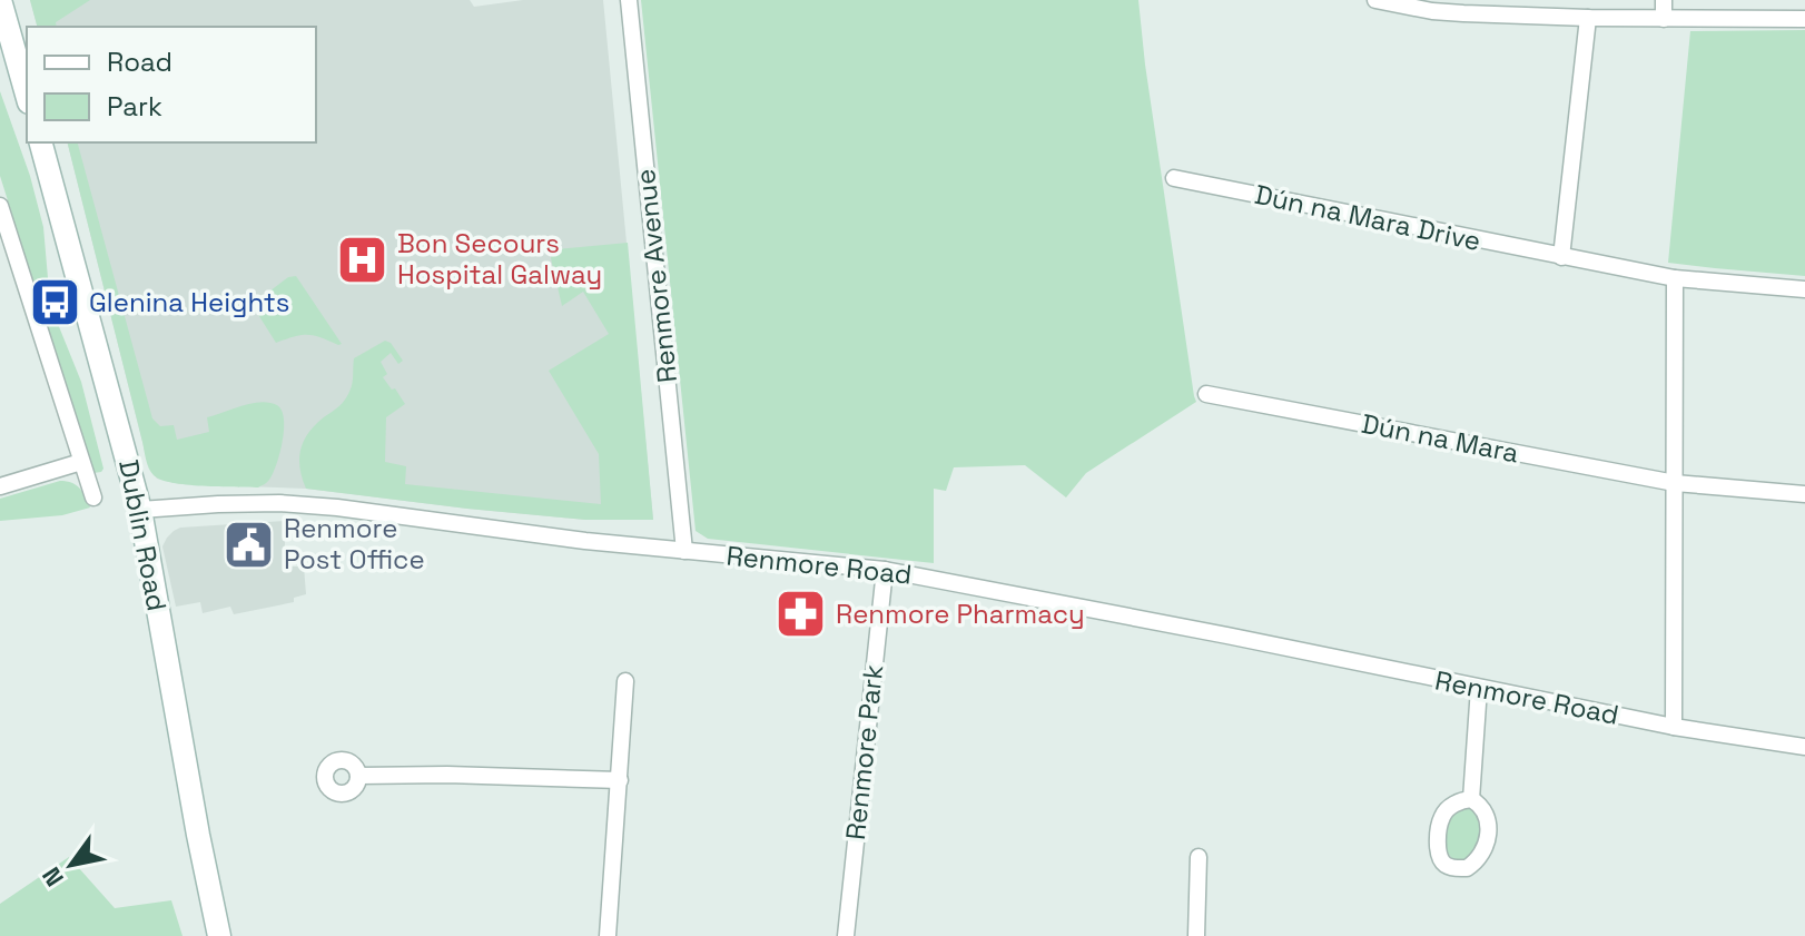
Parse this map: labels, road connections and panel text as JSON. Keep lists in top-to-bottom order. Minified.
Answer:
{"streets":{"main road":["Dublin Road"],"street":["Dún na Mara Drive","Renmore Avenue","Dún na Mara","Renmore Road","Renmore Park"]},"crossings":[["Renmore Avenue","Renmore Road"],["Dublin Road","Renmore Road"],["Renmore Road","Renmore Park"]],"places":{"hospital":["Bon Secours Hospital Galway"],"bus stop":["Glenina Heights"],"public building":["Renmore Post Office"],"pharmacy":["Renmore Pharmacy"]},"legend":["Road","Park"],"north":"bottom left"}
